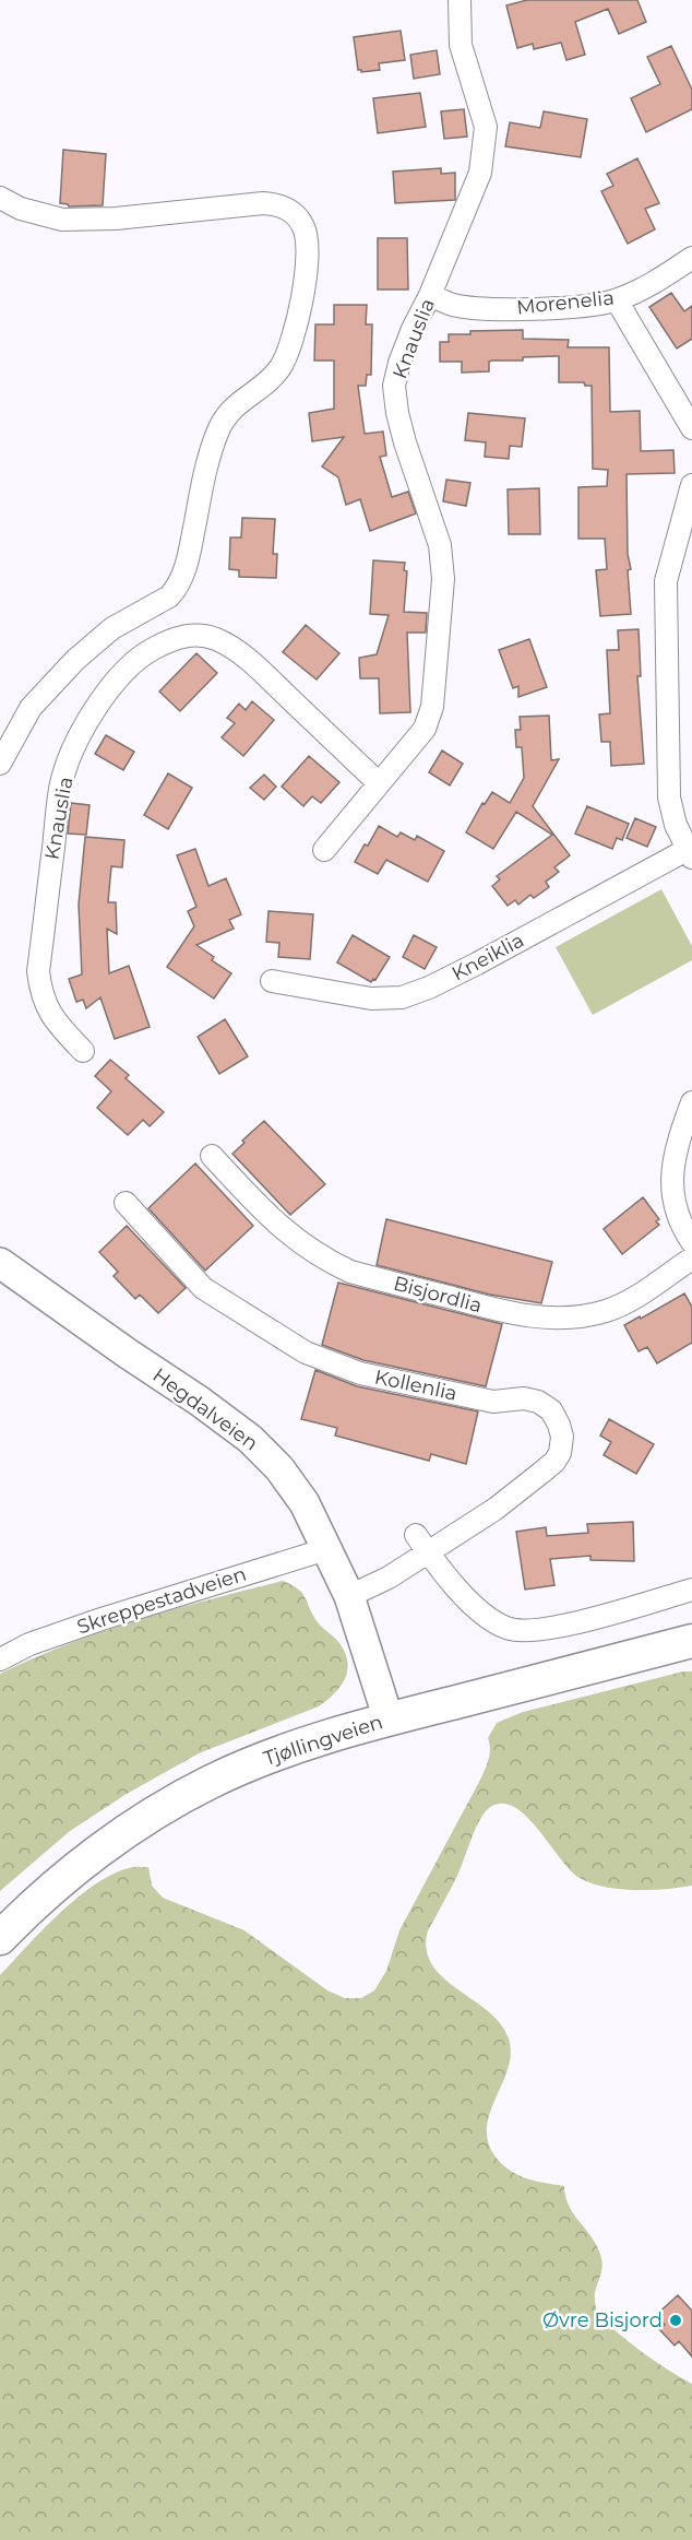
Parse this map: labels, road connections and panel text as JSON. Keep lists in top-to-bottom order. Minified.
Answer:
{"streets":{"main road":["Tjøllingveien"],"street":["Morenelia","Knauslia","Kneiklia","Bisjordlia","Kollenlia","Hegdalveien","Skreppestadveien"]},"crossings":[["Morenelia","Knauslia"],["Kollenlia","Hegdalveien"],["Hegdalveien","Skreppestadveien"],["Hegdalveien","Tjøllingveien"]],"places":["Øvre Bisjord"]}
